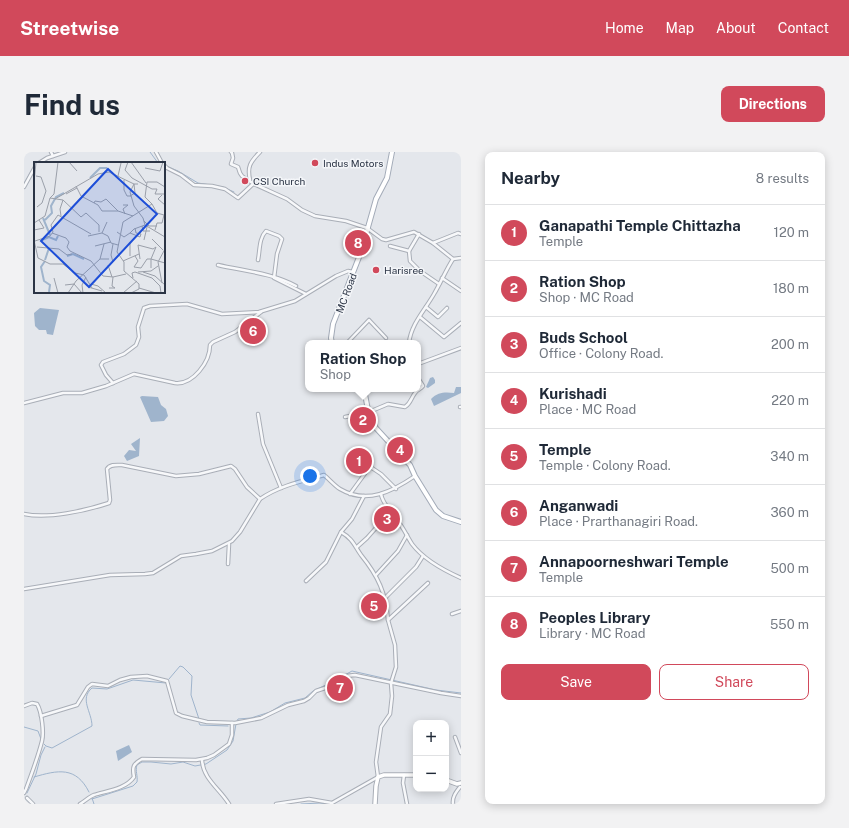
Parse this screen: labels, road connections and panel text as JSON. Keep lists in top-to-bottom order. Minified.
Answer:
{"streets":{"main road":["MC Road"]},"places":["Indus Motors","CSI Church","Harisree"],"page":{"header":"Streetwise","nav":["Home","Map","About","Contact"],"buttons":["Directions",["Save","Share"]],"title":"Find us","heading":["Nearby","8 results"],"list":[{"mark":"1","name":"Ganapathi Temple Chittazha","note":"Temple","value":"120 m"},{"mark":"2","name":"Ration Shop","note":"Shop · MC Road","value":"180 m"},{"mark":"3","name":"Buds School","note":"Office · Colony Road.","value":"200 m"},{"mark":"4","name":"Kurishadi","note":"Place · MC Road","value":"220 m"},{"mark":"5","name":"Temple","note":"Temple · Colony Road.","value":"340 m"},{"mark":"6","name":"Anganwadi","note":"Place · Prarthanagiri Road.","value":"360 m"},{"mark":"7","name":"Annapoorneshwari Temple","note":"Temple","value":"500 m"},{"mark":"8","name":"Peoples Library","note":"Library · MC Road","value":"550 m"}],"pins":["8","6","2","4","1","3","5","7"],"popup":["Ration Shop","Shop"],"map_buttons":["+","−"]}}
